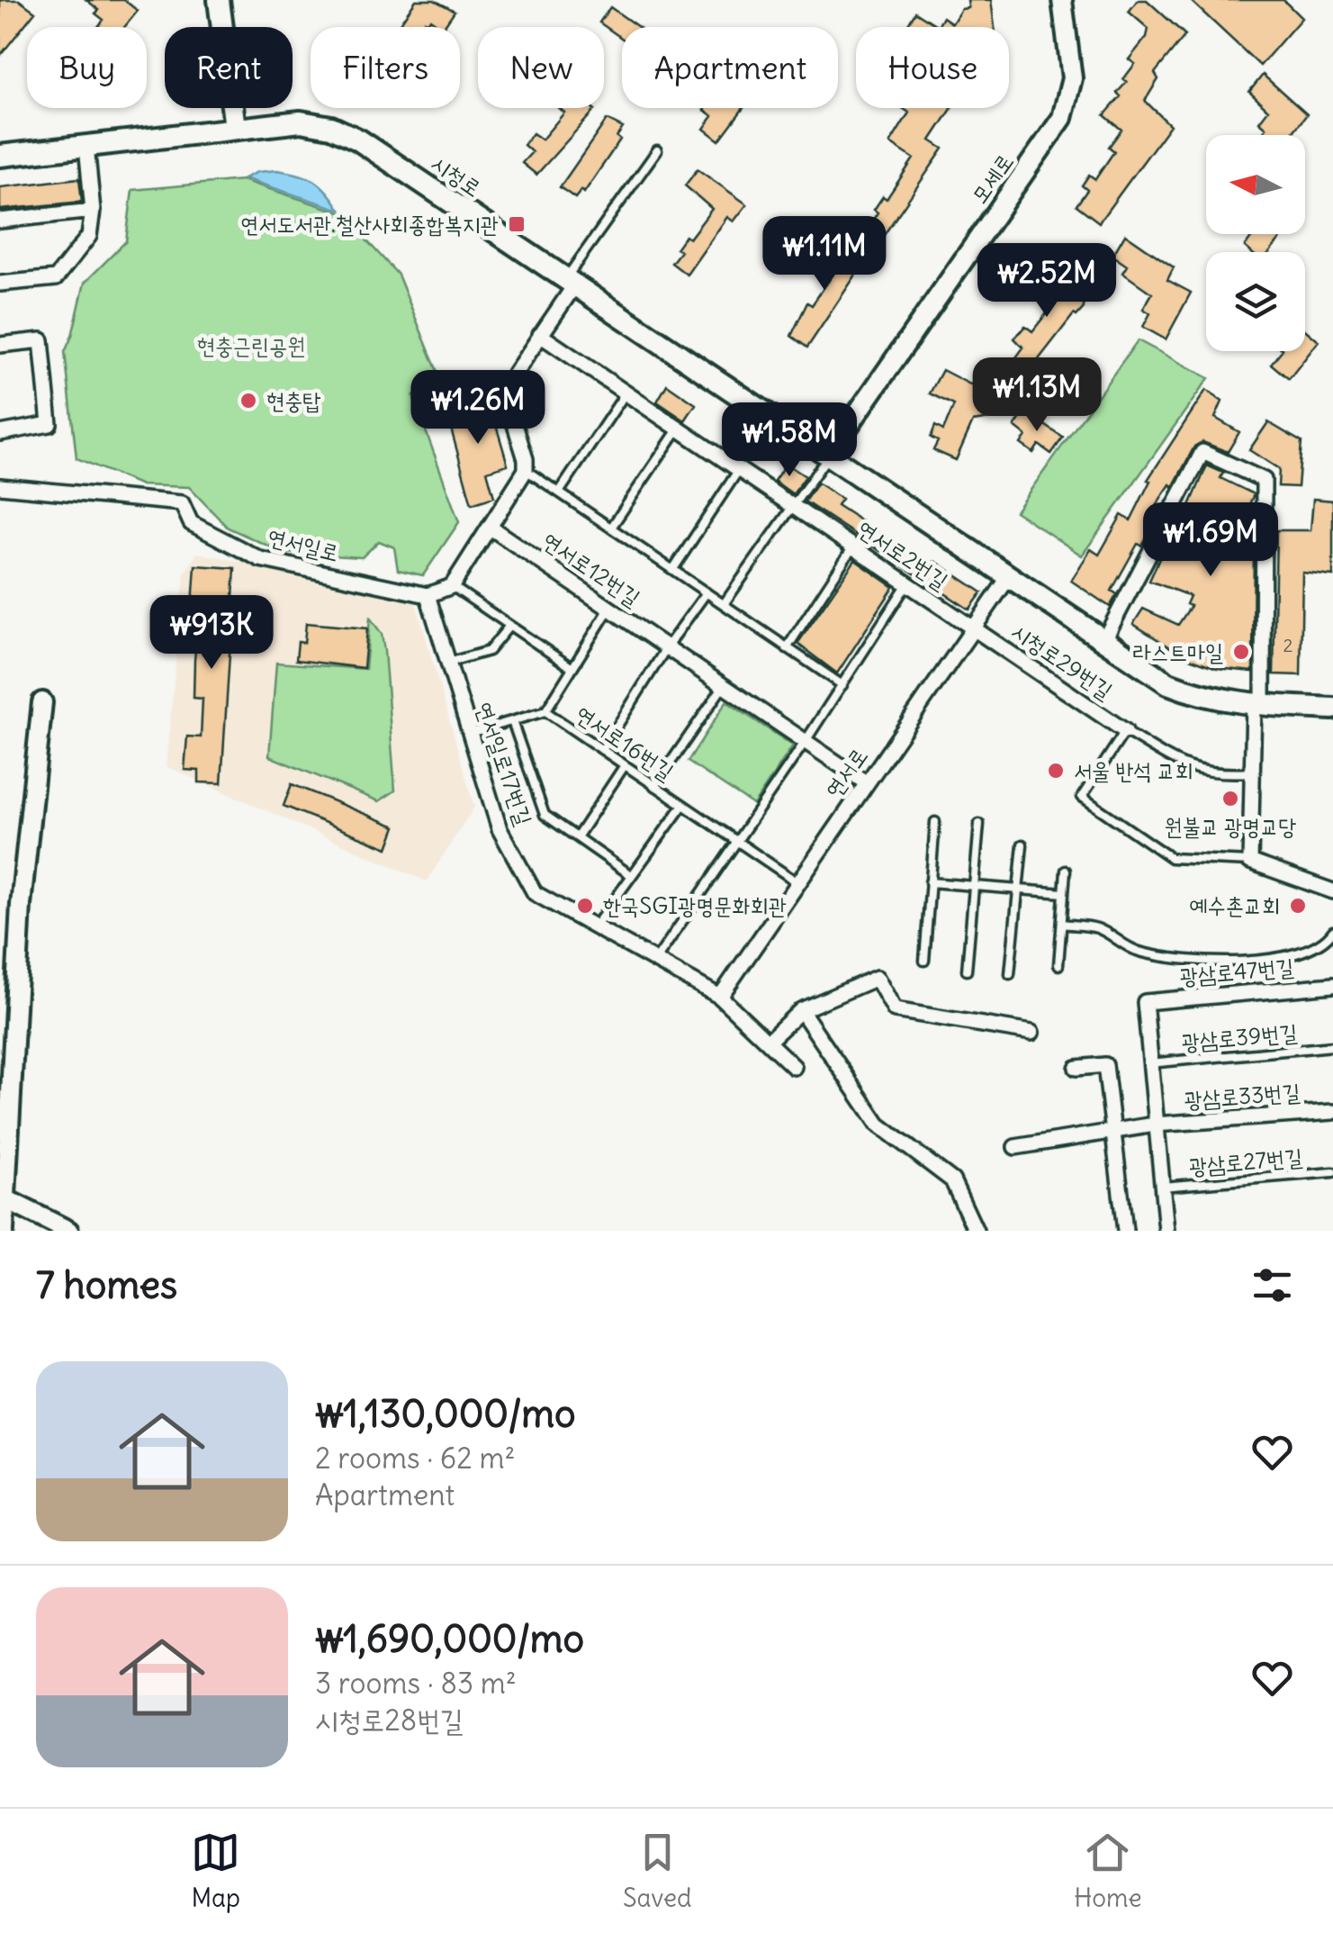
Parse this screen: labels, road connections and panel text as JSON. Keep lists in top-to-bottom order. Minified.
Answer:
{"streets":{"main road":["시청로"],"street":["모세로","연서일로","연서로2번길","연서로12번길","시청로29번길","연서일로17번길","연서로","광삼로47번길","광삼로33번길"],"lane":["연서로16번길","광삼로39번길","광삼로27번길"]},"crossings":[["시청로","모세로"],["시청로","연서로"],["연서일로","연서일로17번길"],["연서로2번길","시청로29번길"],["연서로2번길","연서로"],["연서로12번길","연서로16번길"],["연서로12번길","연서로"],["시청로29번길","연서로"],["연서로16번길","연서일로17번길"],["연서로16번길","연서로"],["연서일로17번길","연서로"],["광삼로47번길","광삼로33번길"],["광삼로39번길","광삼로33번길"],["광삼로33번길","광삼로27번길"]],"parks":["현충근린공원"],"places":{"transit":["연서도서관.철산사회종합복지관"],"other":["현충탑","라스트마일","서울 반석 교회","원불교 광명교당","한국SGI광명문화회관","예수촌교회"]},"house_numbers":["2"],"north":"left","page":{"chip":["Buy","Rent","Filters","New","Apartment","House"],"price":["₩1.11M","₩2.52M","₩1.13M","₩1.26M","₩1.58M","₩1.69M","₩913K"],"heading":"7 homes","list":[{"name":"₩1,130,000/mo","note":"2 rooms · 62 m² · Apartment"},{"name":"₩1,690,000/mo","note":"3 rooms · 83 m² · 시청로28번길"}],"tabs":["Map","Saved","Home"]}}
